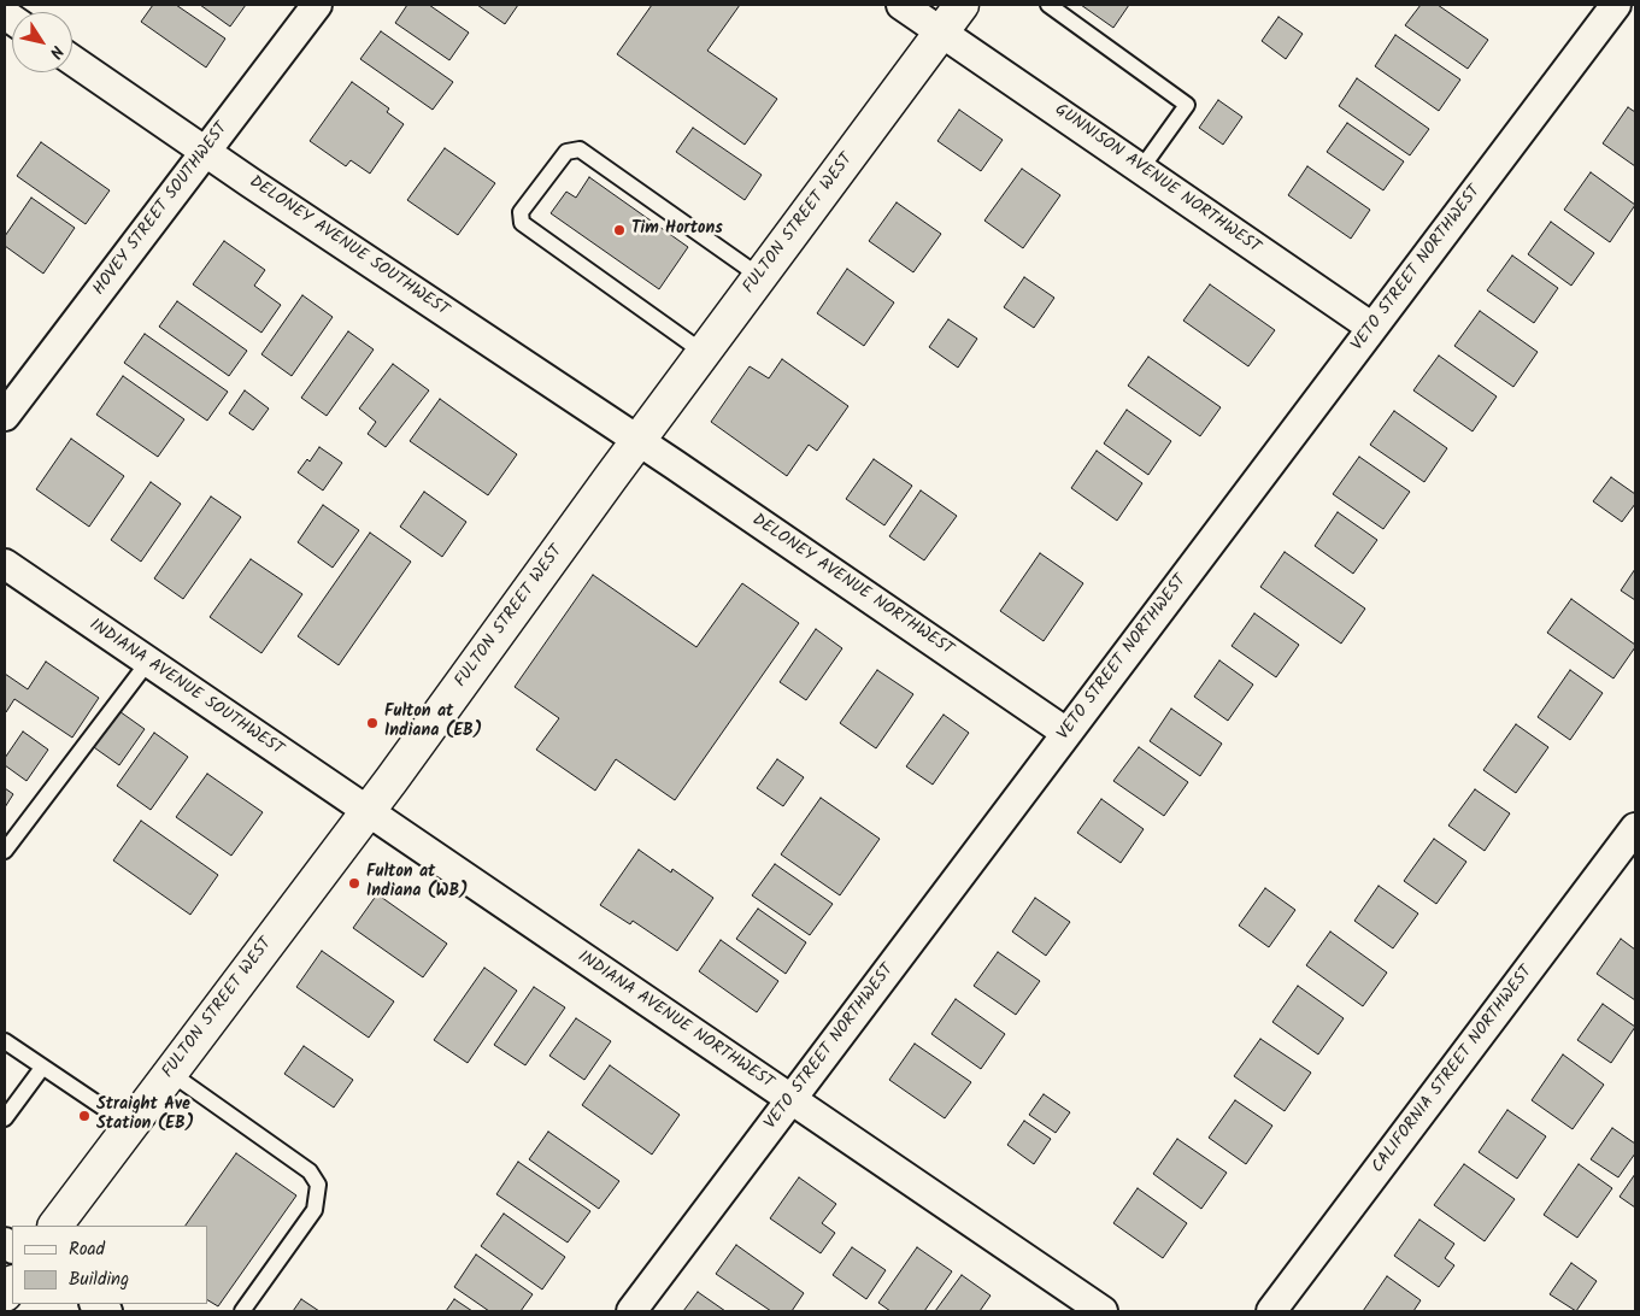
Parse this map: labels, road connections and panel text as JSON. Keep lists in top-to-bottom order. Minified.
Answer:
{"streets":{"main road":["FULTON STREET WEST"],"street":["GUNNISON AVENUE NORTHWEST","HOVEY STREET SOUTHWEST","DELONEY AVENUE SOUTHWEST","VETO STREET NORTHWEST","DELONEY AVENUE NORTHWEST","INDIANA AVENUE SOUTHWEST","INDIANA AVENUE NORTHWEST","CALIFORNIA STREET NORTHWEST"]},"crossings":[["GUNNISON AVENUE NORTHWEST","FULTON STREET WEST"],["GUNNISON AVENUE NORTHWEST","VETO STREET NORTHWEST"],["HOVEY STREET SOUTHWEST","DELONEY AVENUE SOUTHWEST"],["FULTON STREET WEST","DELONEY AVENUE SOUTHWEST"],["FULTON STREET WEST","DELONEY AVENUE NORTHWEST"],["FULTON STREET WEST","INDIANA AVENUE SOUTHWEST"],["FULTON STREET WEST","INDIANA AVENUE NORTHWEST"],["DELONEY AVENUE SOUTHWEST","DELONEY AVENUE NORTHWEST"],["VETO STREET NORTHWEST","DELONEY AVENUE NORTHWEST"],["VETO STREET NORTHWEST","INDIANA AVENUE NORTHWEST"],["INDIANA AVENUE SOUTHWEST","INDIANA AVENUE NORTHWEST"]],"places":["Tim Hortons","Fulton at Indiana (EB)","Fulton at Indiana (WB)","Straight Ave Station (EB)"],"legend":["Road","Building"],"north":"bottom right"}
